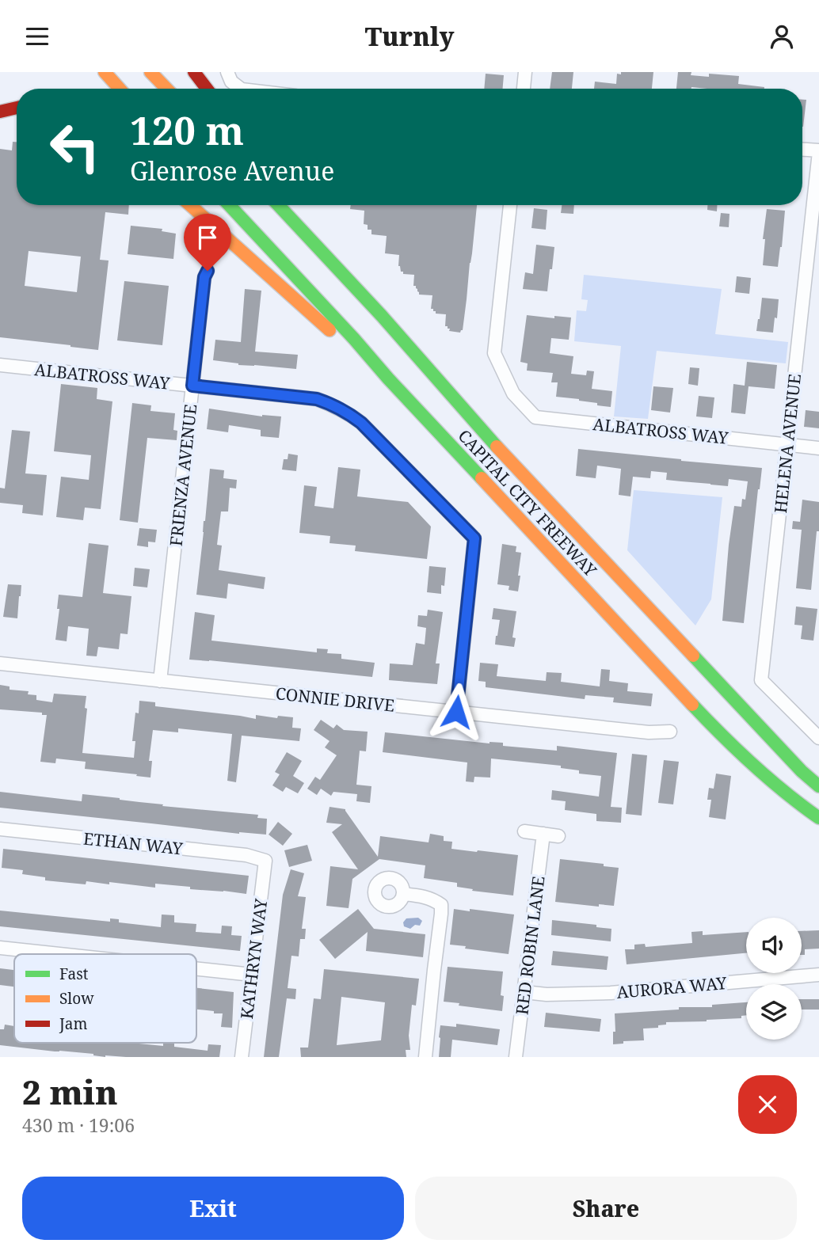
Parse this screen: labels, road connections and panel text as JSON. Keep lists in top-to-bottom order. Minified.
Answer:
{"streets":{"highway":["CAPITAL CITY FREEWAY"],"street":["ALBATROSS WAY","HELENA AVENUE","FRIENZA AVENUE","CONNIE DRIVE","ETHAN WAY","RED ROBIN LANE","KATHRYN WAY","AURORA WAY"]},"crossings":[["ALBATROSS WAY","HELENA AVENUE"],["ALBATROSS WAY","FRIENZA AVENUE"],["ALBATROSS WAY","CONNIE DRIVE"],["FRIENZA AVENUE","CONNIE DRIVE"],["ETHAN WAY","KATHRYN WAY"],["RED ROBIN LANE","AURORA WAY"]],"legend":["Fast","Slow","Jam"],"page":{"header":"Turnly","turn":["120 m","Glenrose Avenue"],"heading":["2 min","430 m · 19:06"],"buttons":["Exit","Share"]}}
